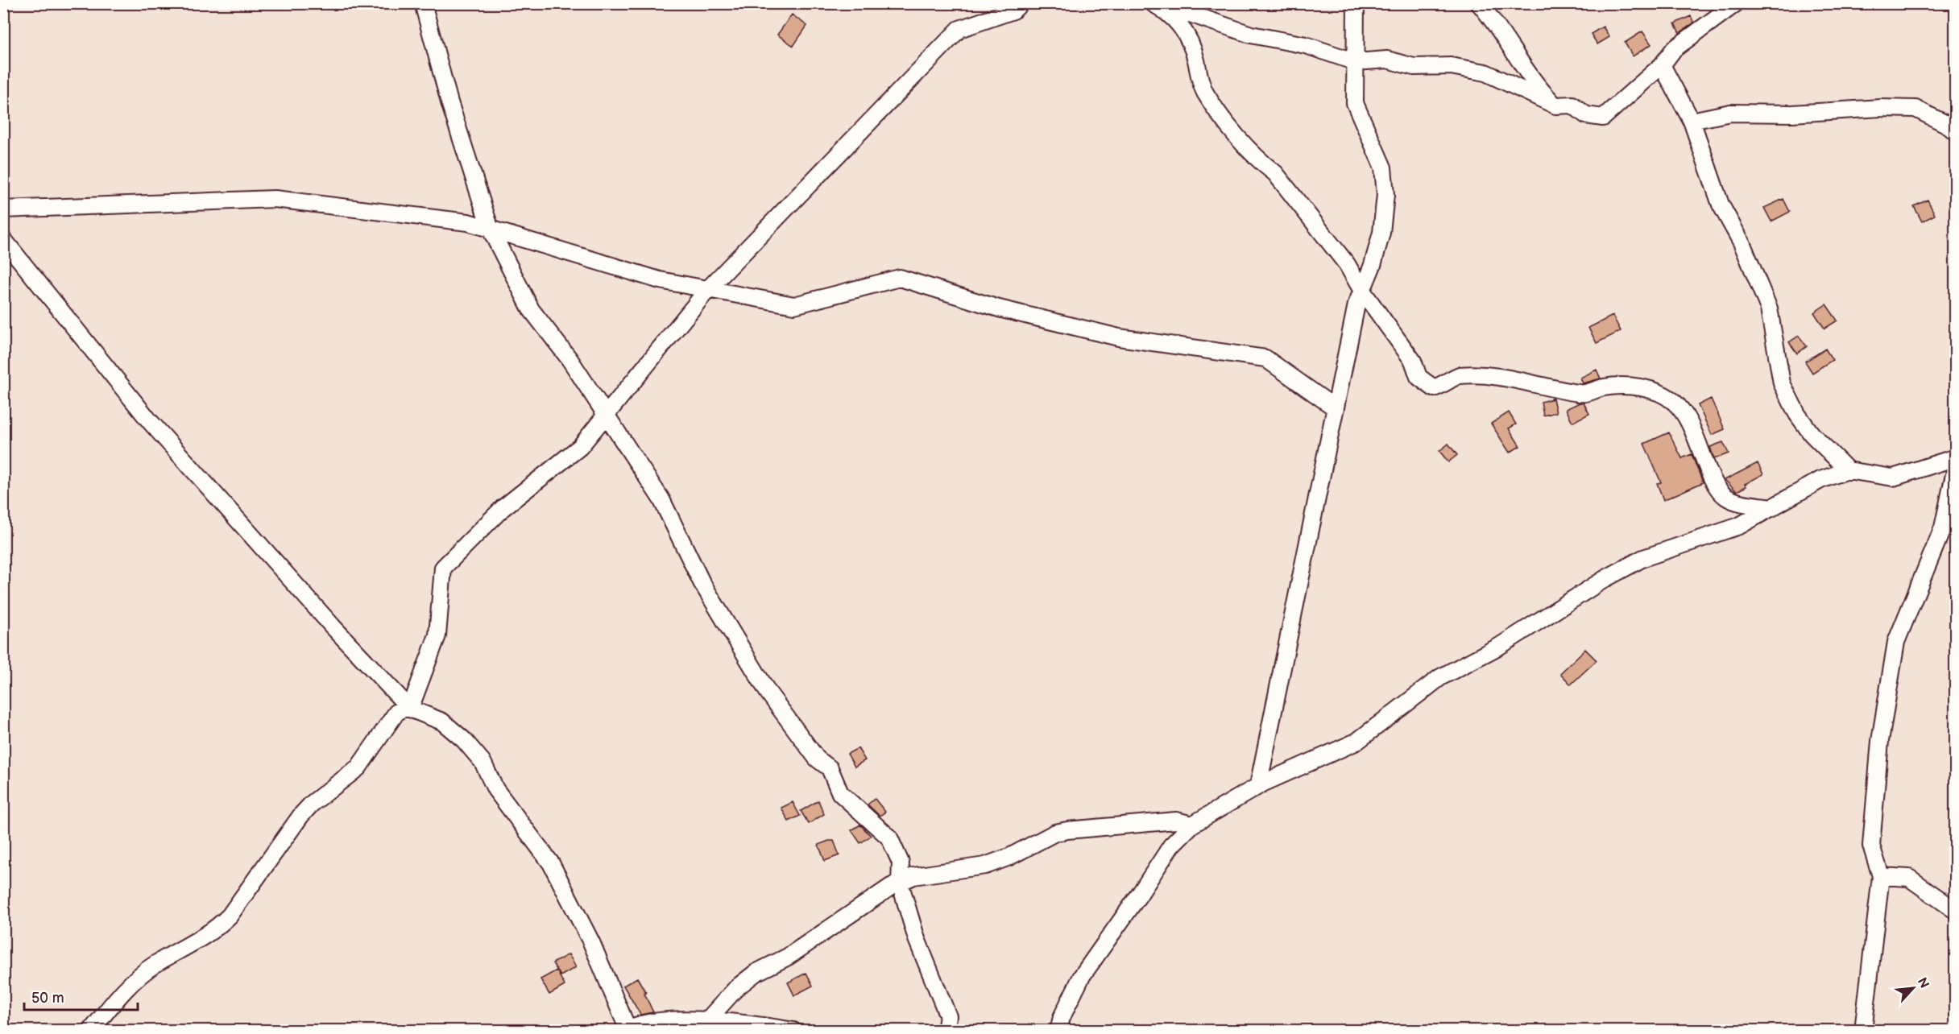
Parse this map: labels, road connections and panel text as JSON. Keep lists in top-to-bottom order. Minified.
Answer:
{"scale_bar":"50 m","north":"top right"}
